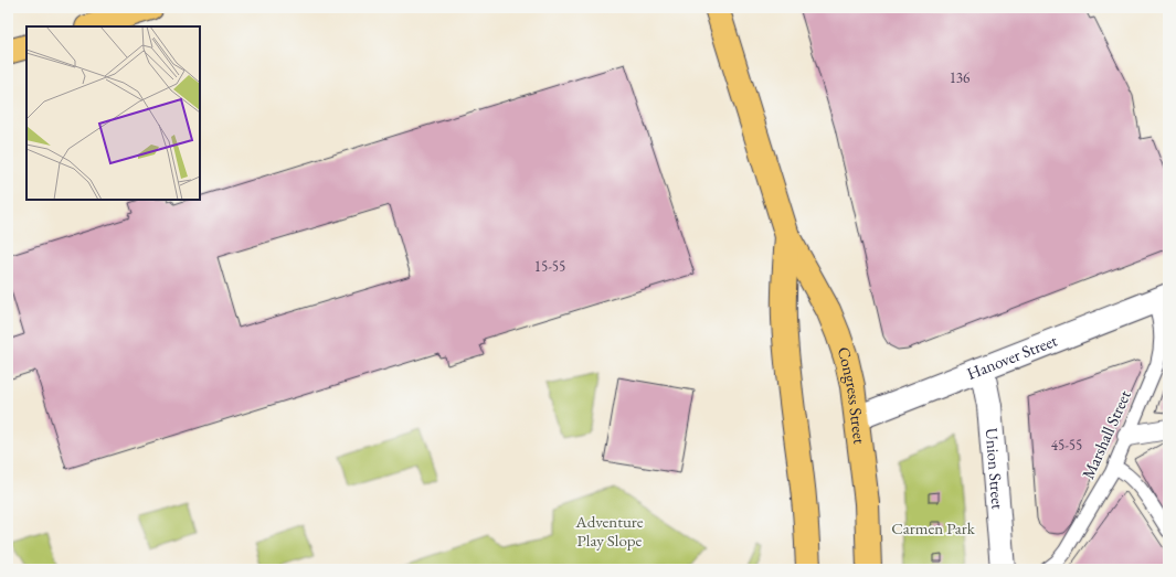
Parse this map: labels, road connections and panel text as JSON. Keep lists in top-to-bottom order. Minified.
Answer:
{"streets":{"main road":["Congress Street"],"street":["Hanover Street","Union Street"],"lane":["Marshall Street"]},"crossings":[["Hanover Street","Congress Street"],["Hanover Street","Marshall Street"],["Hanover Street","Union Street"]],"parks":["Adventure Play Slope","Carmen Park"],"house_numbers":["136","15-55","45-55"]}
